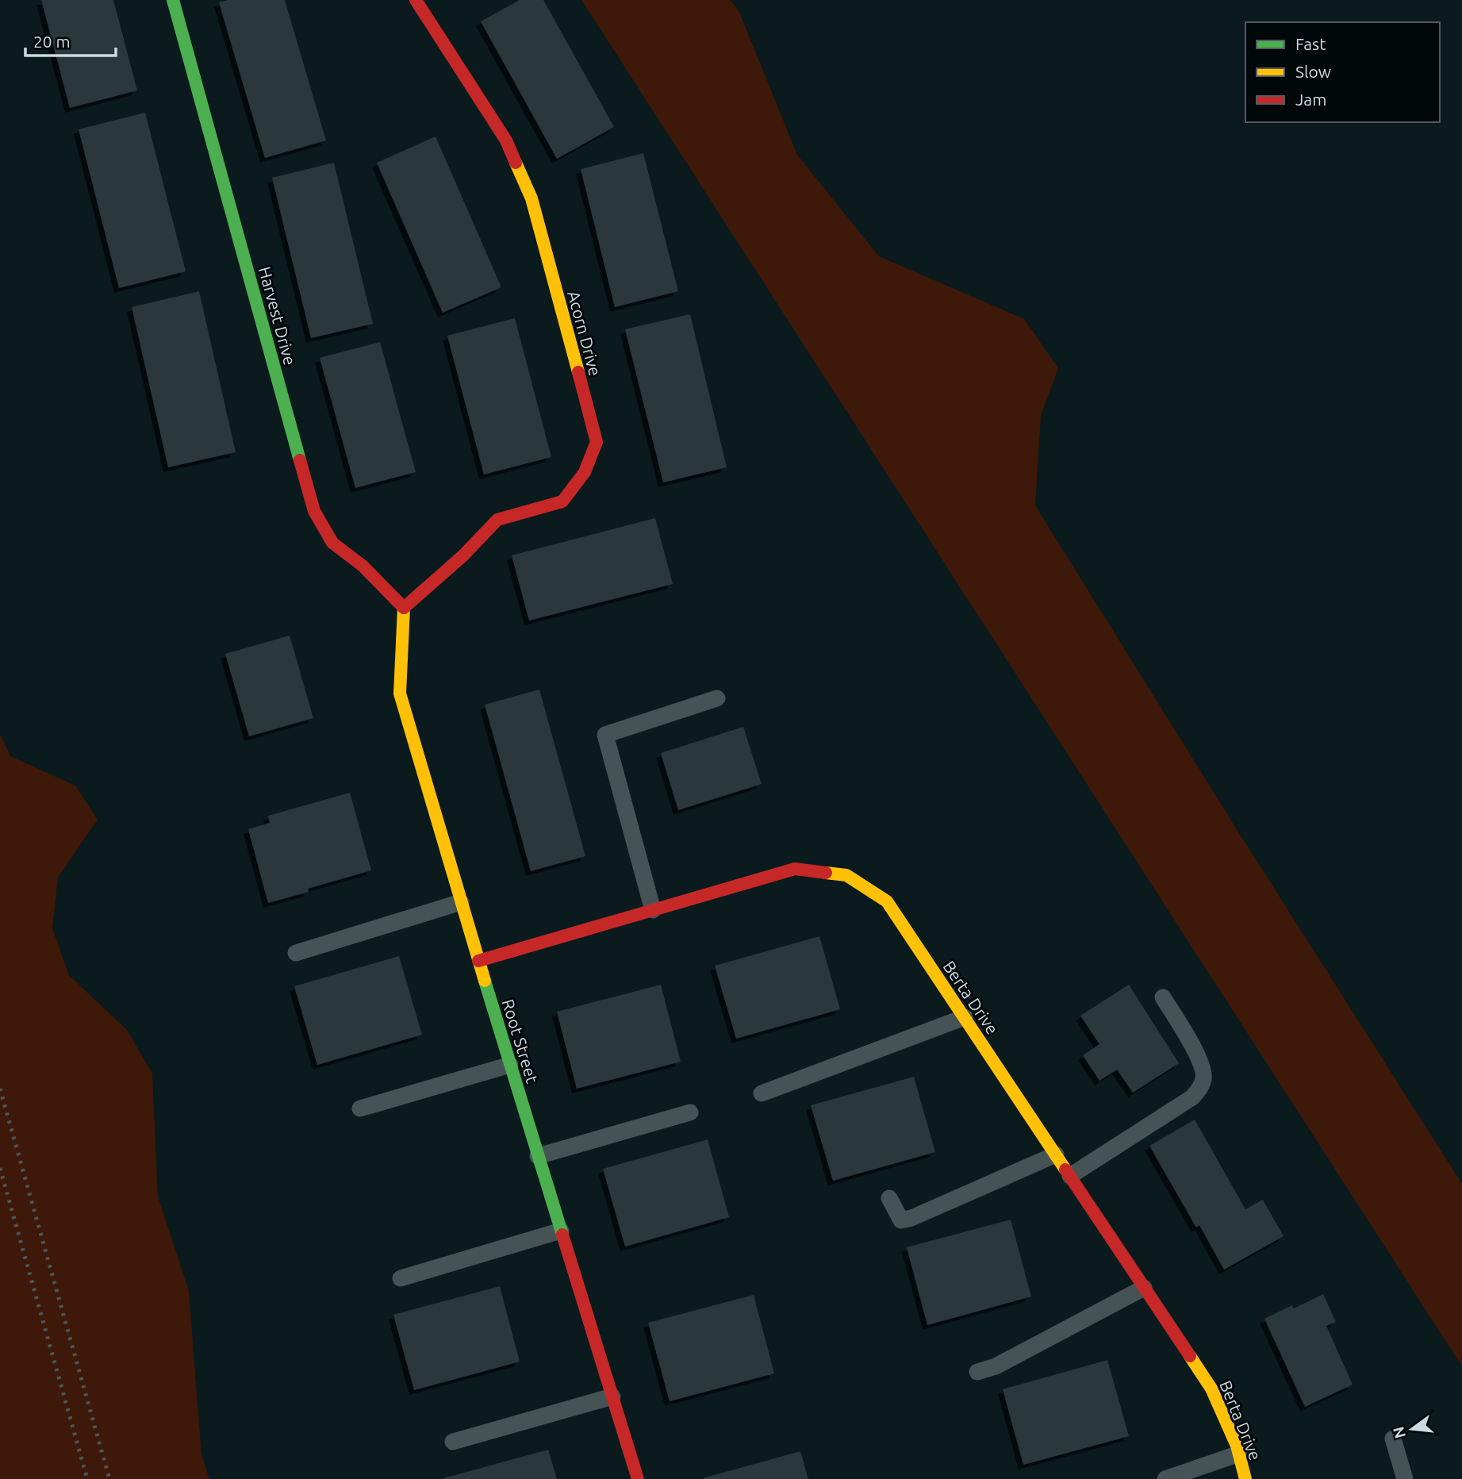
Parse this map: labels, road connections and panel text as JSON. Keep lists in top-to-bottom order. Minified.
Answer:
{"streets":{"street":["Harvest Drive","Acorn Drive","Berta Drive","Root Street"]},"crossings":[["Harvest Drive","Acorn Drive"],["Harvest Drive","Root Street"],["Acorn Drive","Root Street"],["Berta Drive","Root Street"]],"legend":["Fast","Slow","Jam"],"scale_bar":"20 m","north":"left"}
